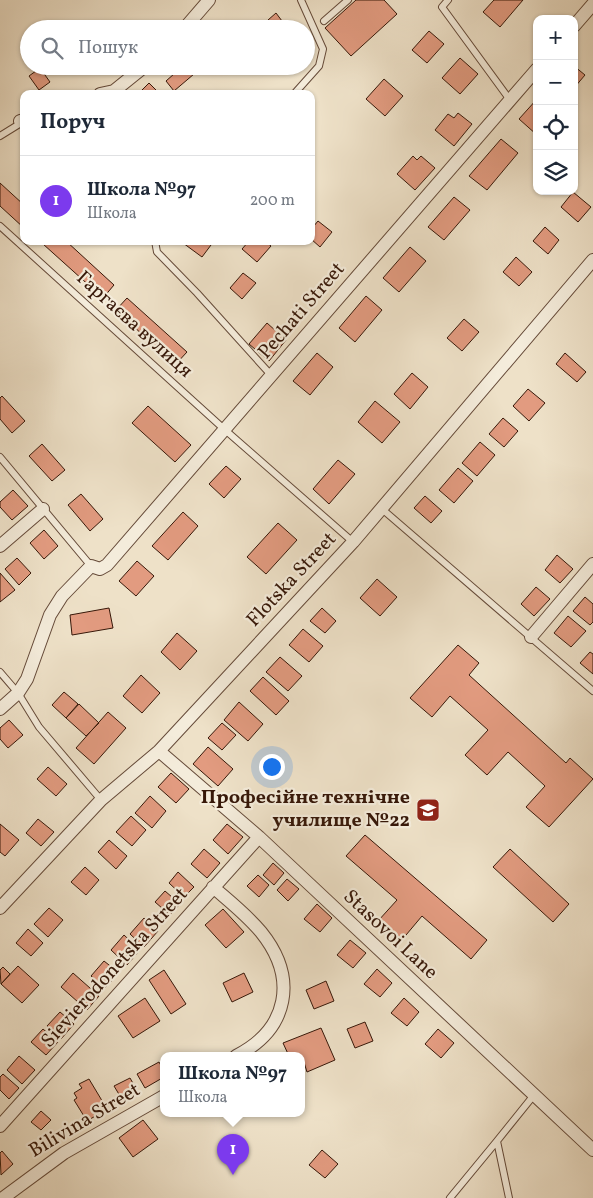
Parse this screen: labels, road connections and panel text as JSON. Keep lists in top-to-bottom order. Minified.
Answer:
{"streets":{"street":["Pechati Street","Flotska Street","Stasovoi Lane","Sievierodonetska Street","Bilivina Street"],"lane":["Гаргаєва вулиця"]},"crossings":[["Pechati Street","Гаргаєва вулиця"],["Гаргаєва вулиця","Flotska Street"],["Flotska Street","Stasovoi Lane"],["Stasovoi Lane","Sievierodonetska Street"]],"places":{"school or university":["Професійне технічне училище №22"]},"page":{"map_buttons":["+","−"],"search":"Пошук","heading":"Поруч","list":[{"mark":"1","name":"Школа №97","note":"Школа","value":"200 m"}],"popup":["Школа №97","Школа"],"pins":"1"}}
